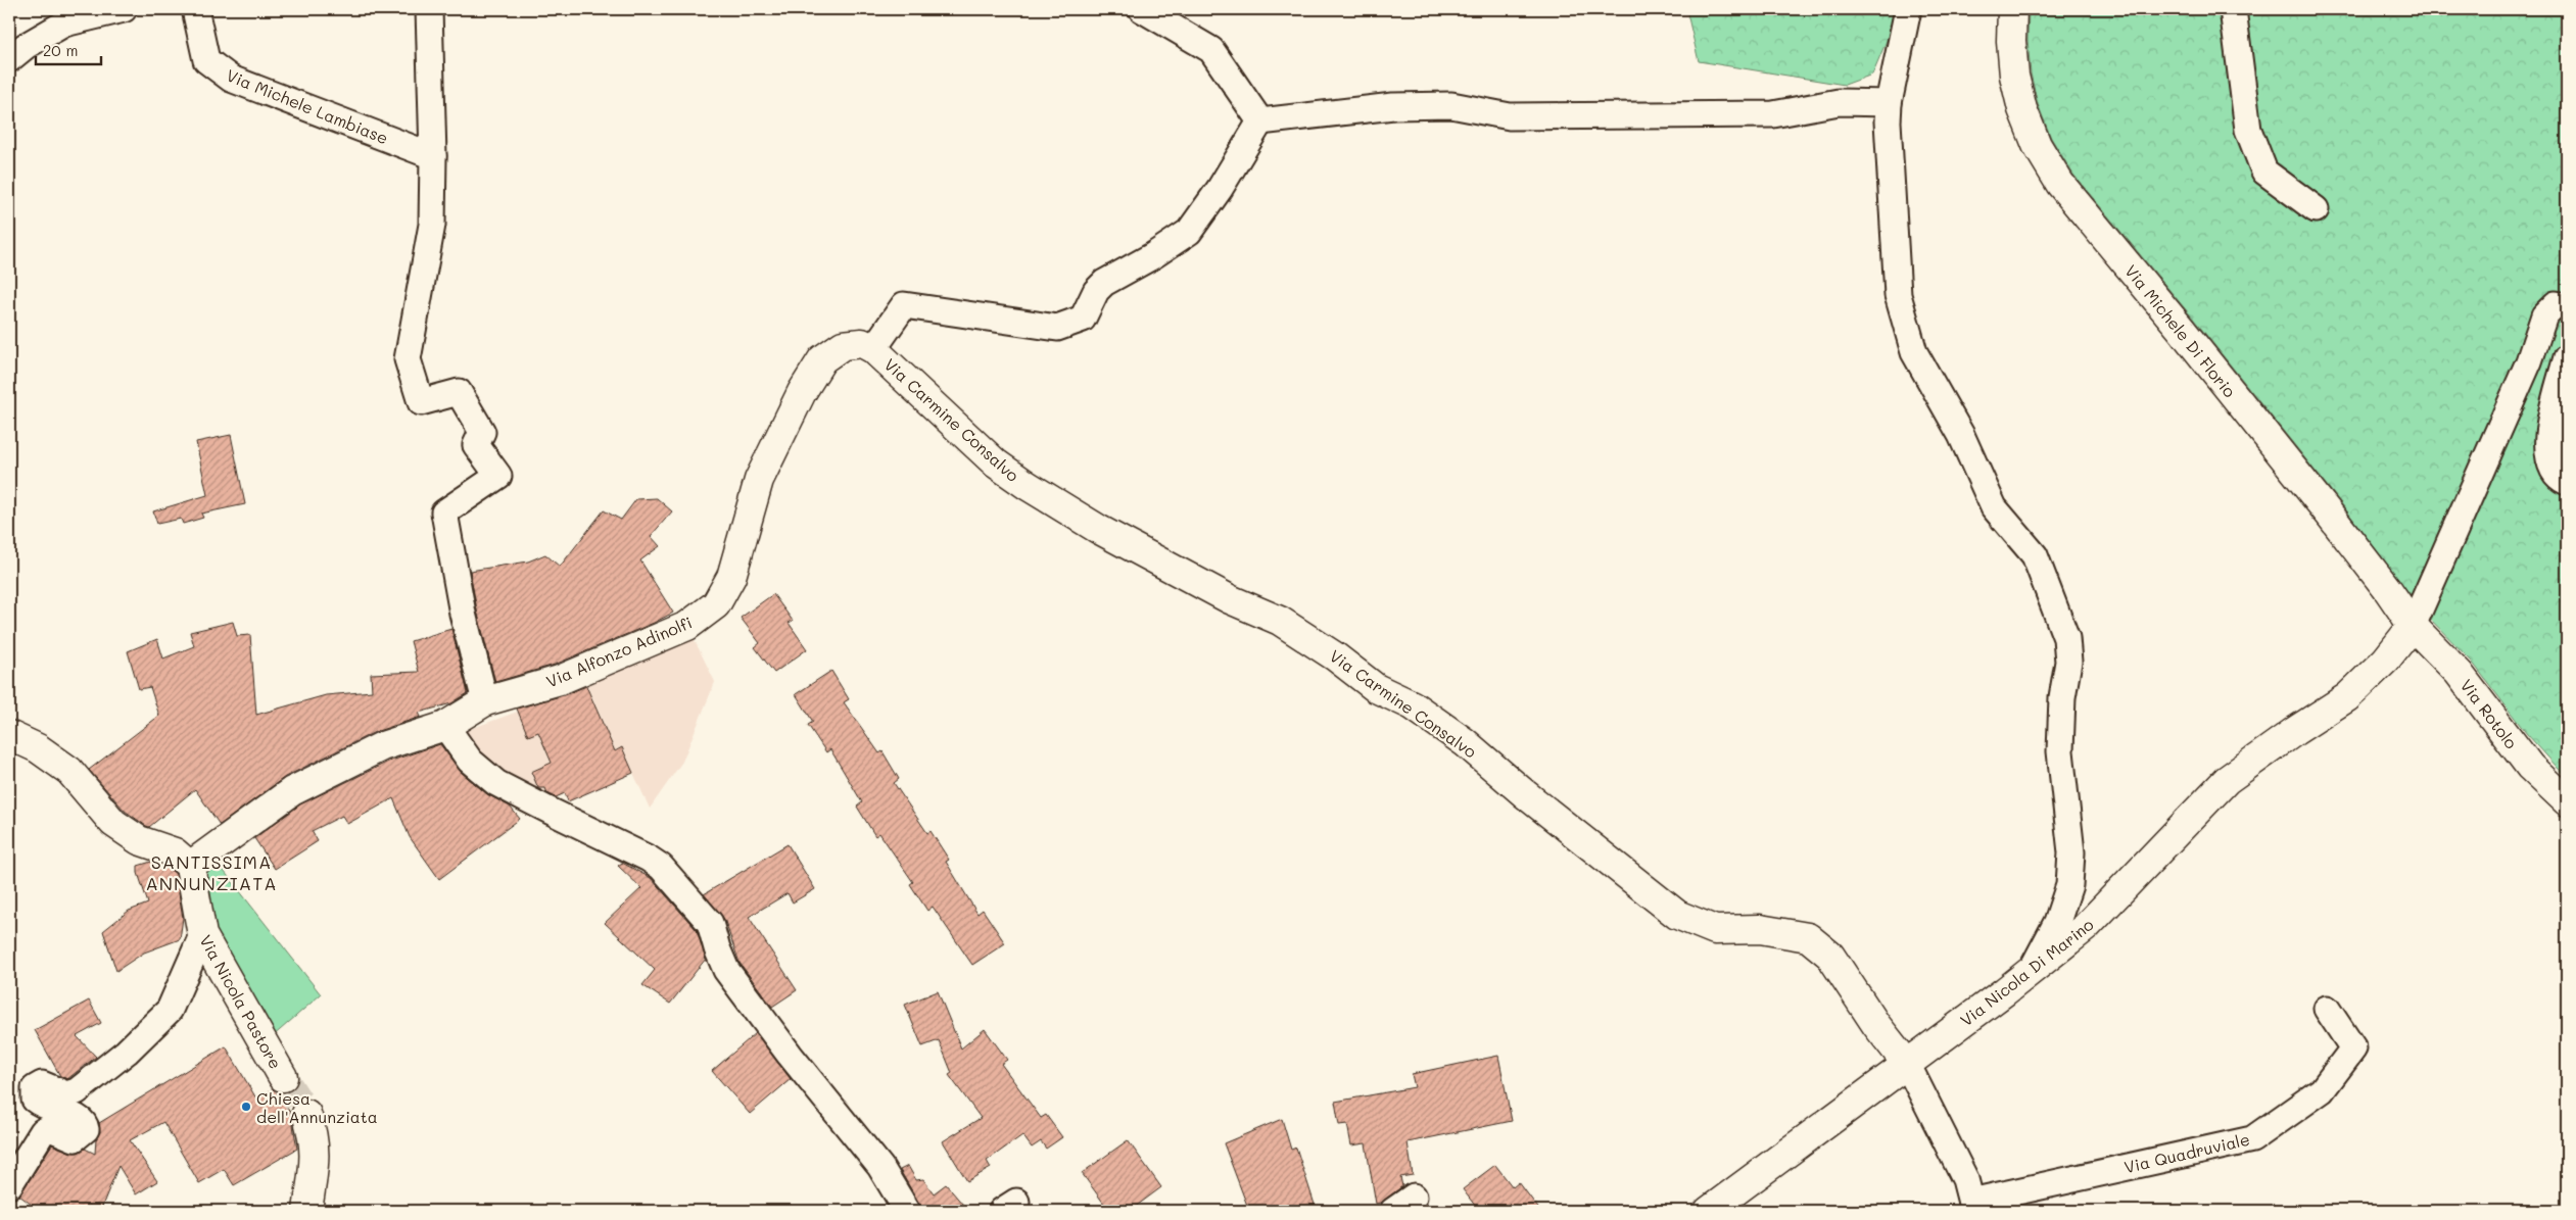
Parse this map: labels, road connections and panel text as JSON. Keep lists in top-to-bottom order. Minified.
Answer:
{"streets":{"street":["Via Michele Lambiase","Via Michele Di Florio","Via Carmine Consalvo","Via Alfonzo Adinolfi","Via Rotolo","Via Nicola Di Marino","Via Nicola Pastore","Via Quadruviale"]},"crossings":[["Via Michele Di Florio","Via Rotolo"],["Via Michele Di Florio","Via Nicola Di Marino"],["Via Carmine Consalvo","Via Alfonzo Adinolfi"],["Via Carmine Consalvo","Via Nicola Di Marino"],["Via Carmine Consalvo","Via Quadruviale"],["Via Alfonzo Adinolfi","Via Nicola Pastore"],["Via Rotolo","Via Nicola Di Marino"],["Via Nicola Di Marino","Via Quadruviale"]],"districts":["SANTISSIMA ANNUNZIATA"],"places":["Chiesa dell'Annunziata"],"scale_bar":"20 m"}
